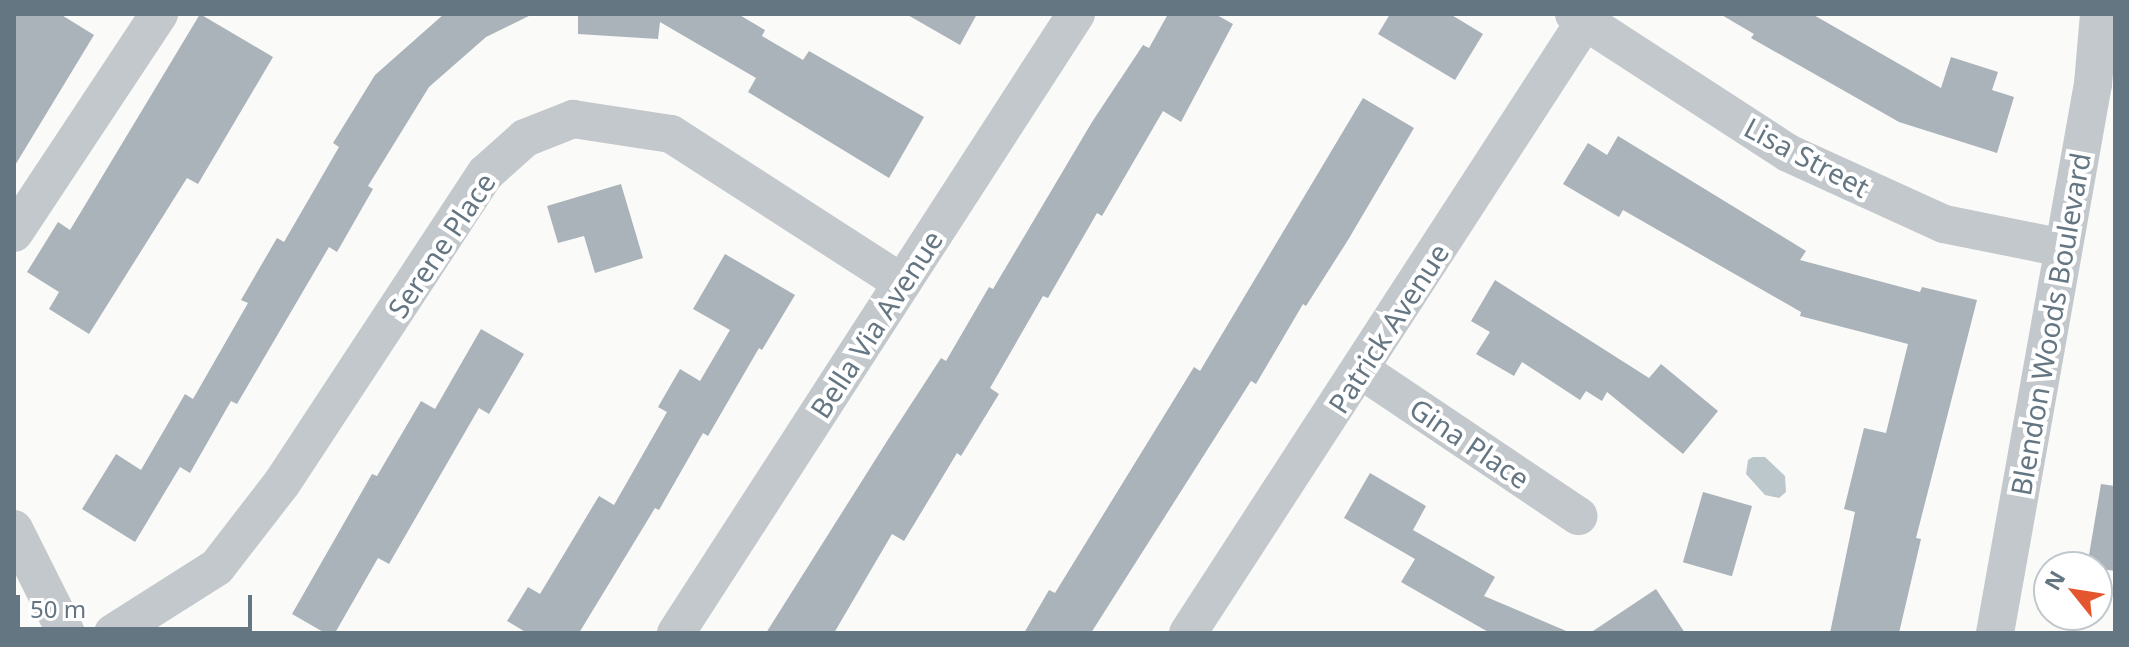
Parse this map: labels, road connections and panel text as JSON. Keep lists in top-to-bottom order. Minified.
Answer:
{"streets":{"street":["Lisa Street","Serene Place","Bella Via Avenue","Blendon Woods Boulevard","Patrick Avenue","Gina Place"]},"crossings":[["Lisa Street","Blendon Woods Boulevard"],["Lisa Street","Patrick Avenue"],["Serene Place","Bella Via Avenue"],["Patrick Avenue","Gina Place"]],"scale_bar":"50 m","north":"top left"}
